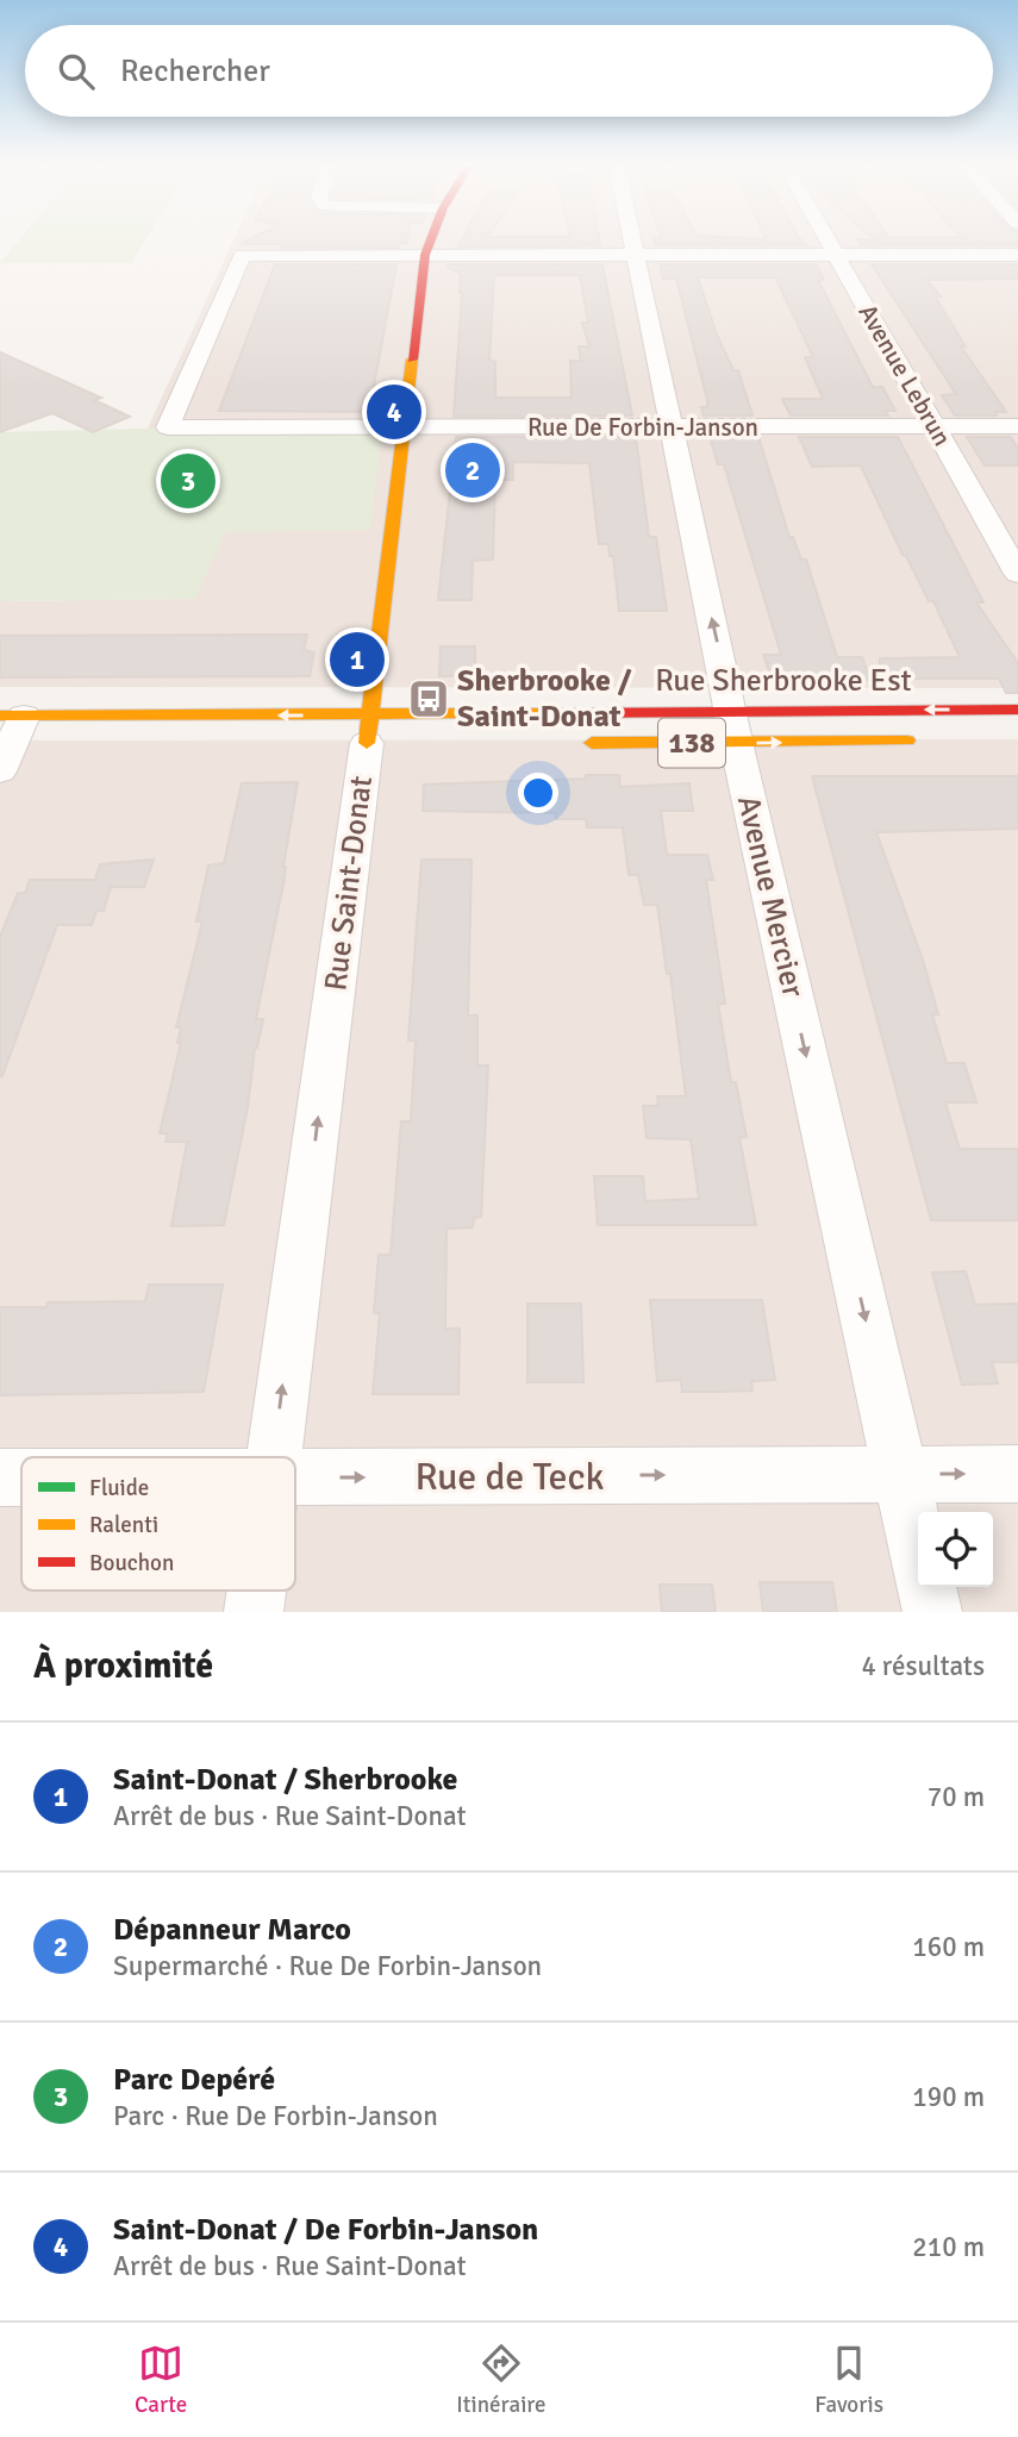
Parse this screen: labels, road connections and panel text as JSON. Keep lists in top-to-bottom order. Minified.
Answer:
{"streets":{"street":["Avenue Lebrun","Rue De Forbin-Janson","Rue Sherbrooke Est","138","Rue Saint-Donat","Avenue Mercier","Rue de Teck"]},"crossings":[["Avenue Lebrun","Rue De Forbin-Janson"],["Rue De Forbin-Janson","Rue Saint-Donat"],["Rue De Forbin-Janson","Avenue Mercier"],["Rue Sherbrooke Est","Rue Saint-Donat"],["Rue Sherbrooke Est","Avenue Mercier"],["Avenue Mercier","Rue de Teck"]],"one_way":["Rue Saint-Donat","Rue de Teck"],"places":{"bus stop":["Sherbrooke / Saint-Donat"]},"legend":["Fluide","Ralenti","Bouchon"],"page":{"search":"Rechercher","pins":["4","2","3","1"],"heading":["À proximité","4 résultats"],"list":[{"mark":"1","name":"Saint-Donat / Sherbrooke","note":"Arrêt de bus · Rue Saint-Donat","value":"70 m"},{"mark":"2","name":"Dépanneur Marco","note":"Supermarché · Rue De Forbin-Janson","value":"160 m"},{"mark":"3","name":"Parc Depéré","note":"Parc · Rue De Forbin-Janson","value":"190 m"},{"mark":"4","name":"Saint-Donat / De Forbin-Janson","note":"Arrêt de bus · Rue Saint-Donat","value":"210 m"}],"nav":["Carte","Itinéraire","Favoris"]}}
